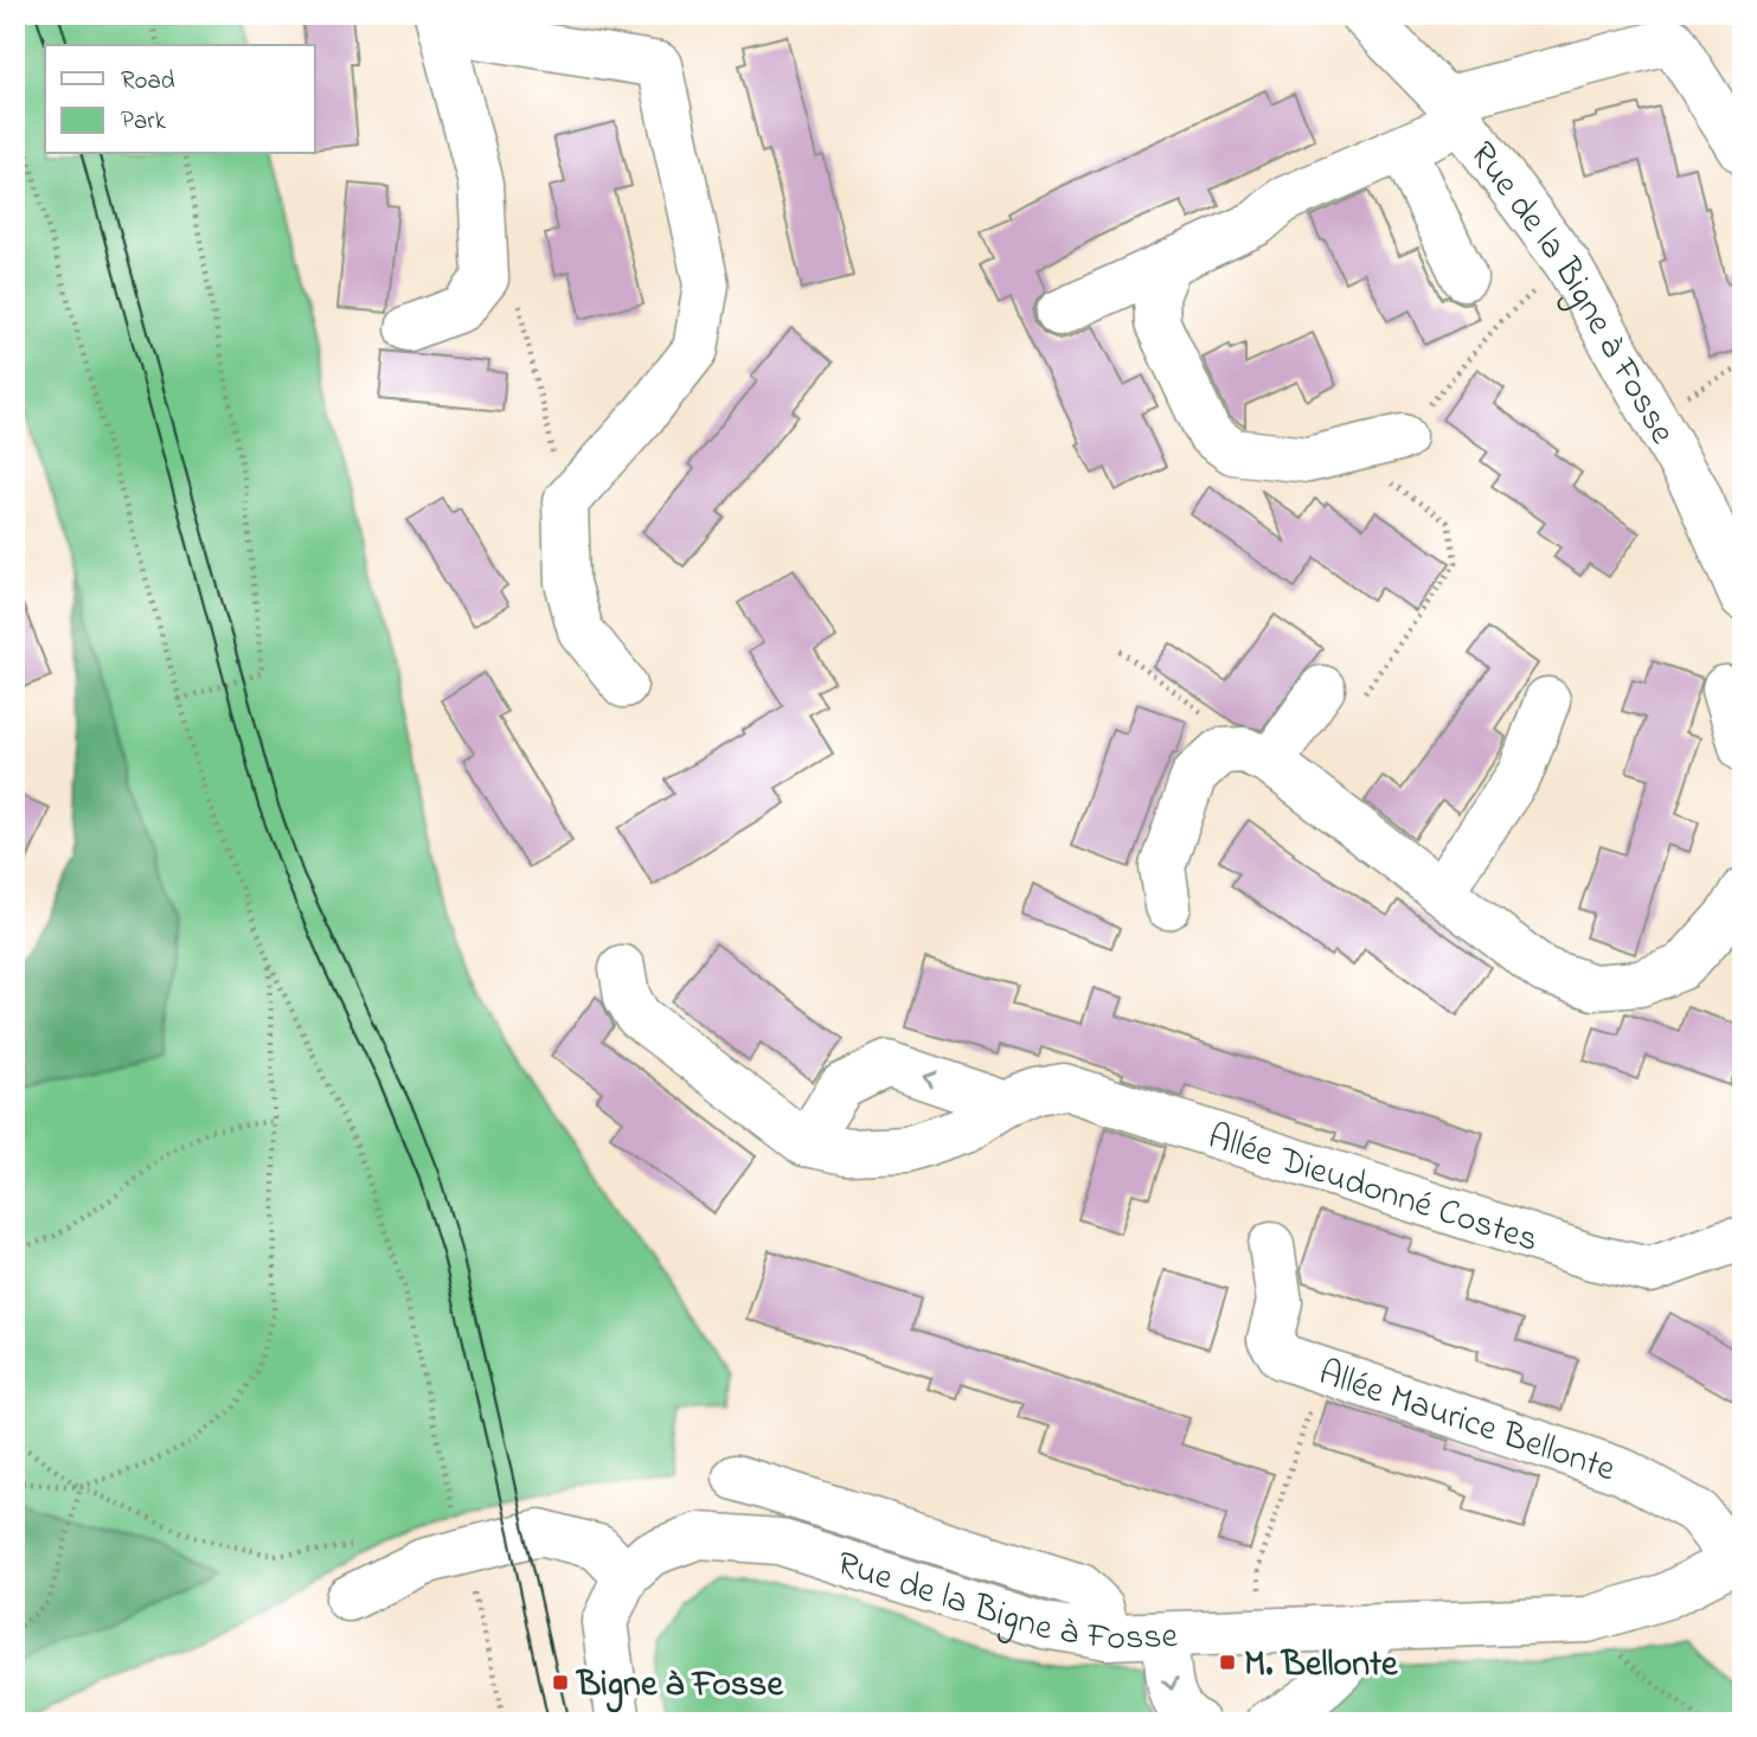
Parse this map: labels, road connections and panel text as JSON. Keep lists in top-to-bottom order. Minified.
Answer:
{"streets":{"street":["Rue de la Bigne à Fosse","Allée Dieudonné Costes","Allée Maurice Bellonte"]},"crossings":[["Rue de la Bigne à Fosse","Allée Maurice Bellonte"]],"places":{"transit":["M. Bellonte","Bigne à Fosse"]},"legend":["Road","Park"]}
